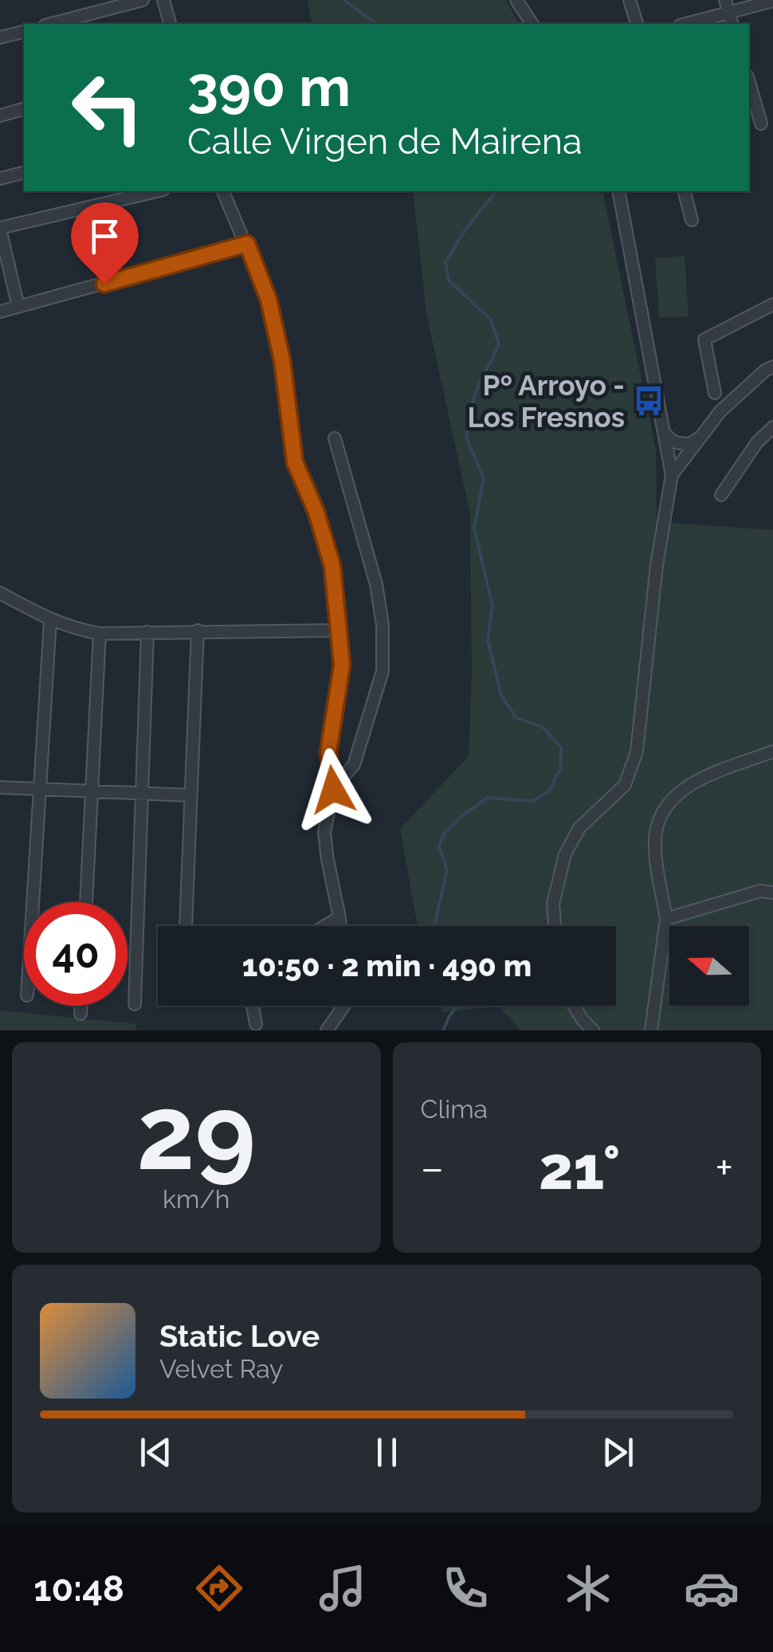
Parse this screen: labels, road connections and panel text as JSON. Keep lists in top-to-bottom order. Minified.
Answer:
{"places":{"bus stop":["Pº Arroyo - Los Fresnos"]},"north":"left","page":{"turn":["390 m","Calle Virgen de Mairena"],"limit":"40","trip":"10:50 · 2 min · 490 m","tile":[["29","km/h"],"Clima"],"heat":["−","21°","+"],"song":["Static Love","Velvet Ray"],"tabs":"10:48"}}
